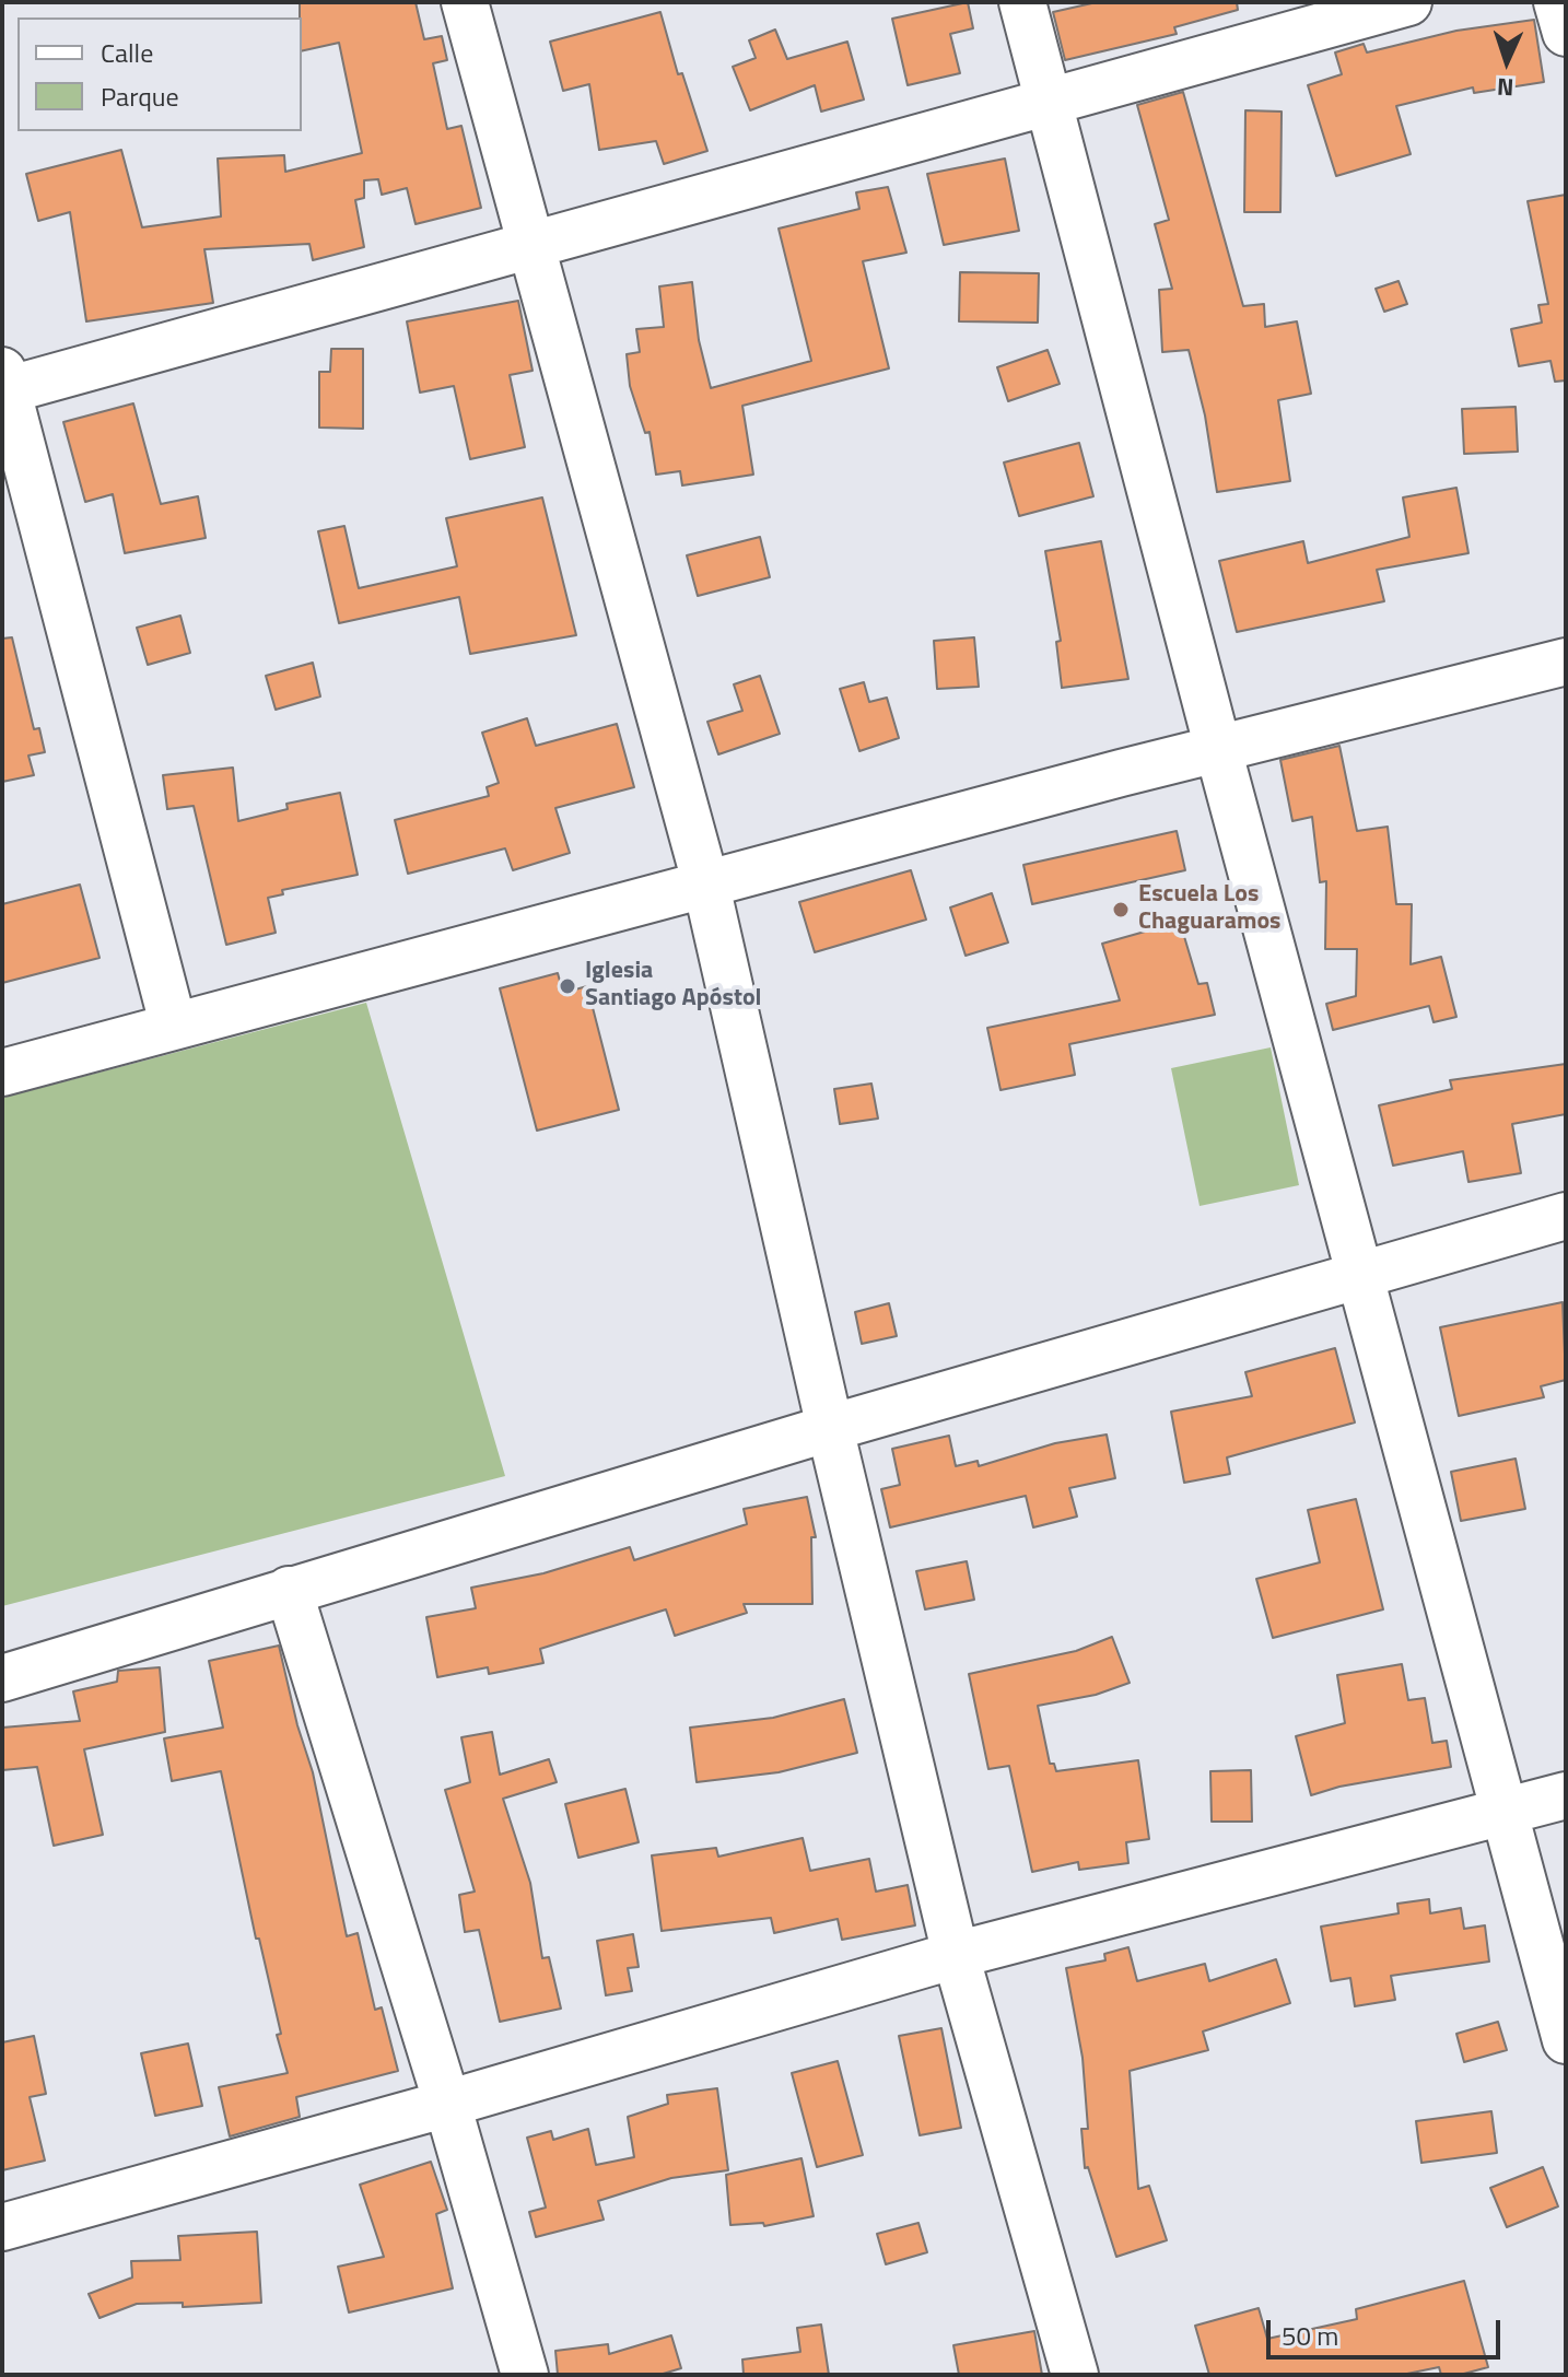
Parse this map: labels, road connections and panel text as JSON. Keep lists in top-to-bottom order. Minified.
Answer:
{"places":["Escuela Los Chaguaramos","Iglesia Santiago Apóstol"],"legend":["Calle","Parque"],"scale_bar":"50 m","north":"bottom"}
